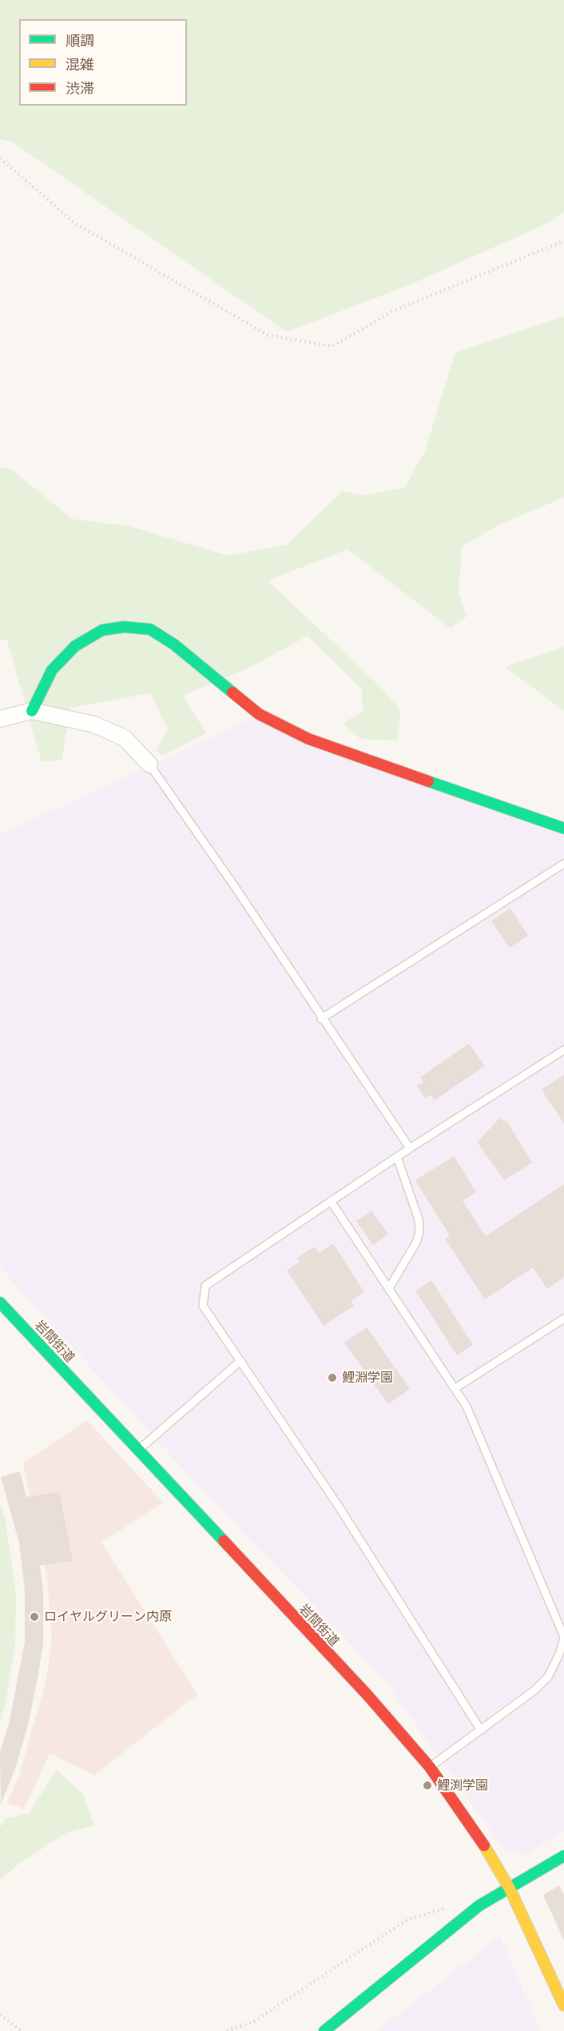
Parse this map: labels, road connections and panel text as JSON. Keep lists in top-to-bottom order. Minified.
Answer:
{"streets":{"street":["岩間街道"]},"places":["鯉淵学園","ロイヤルグリーン内原","鯉渕学園"],"legend":["順調","混雑","渋滞"]}
